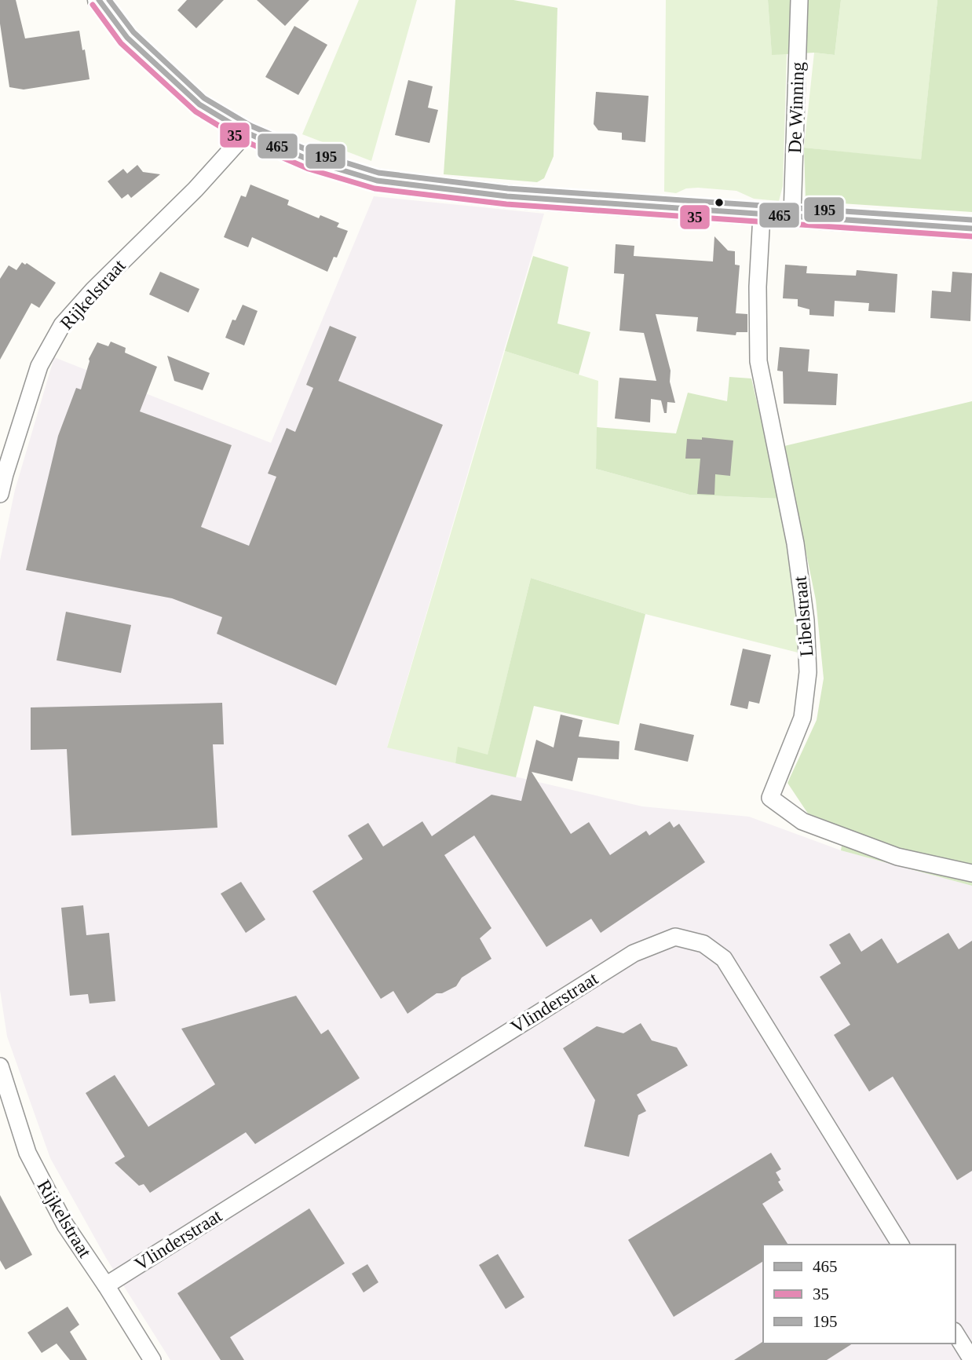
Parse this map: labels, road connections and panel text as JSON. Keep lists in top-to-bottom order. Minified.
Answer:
{"streets":{"street":["De Winning","Rijkelstraat","Libelstraat","Vlinderstraat"]},"crossings":[["Rijkelstraat","Vlinderstraat"]],"lines":["transit line 465","transit line 195","transit line 35"],"legend":["465","35","195"]}
